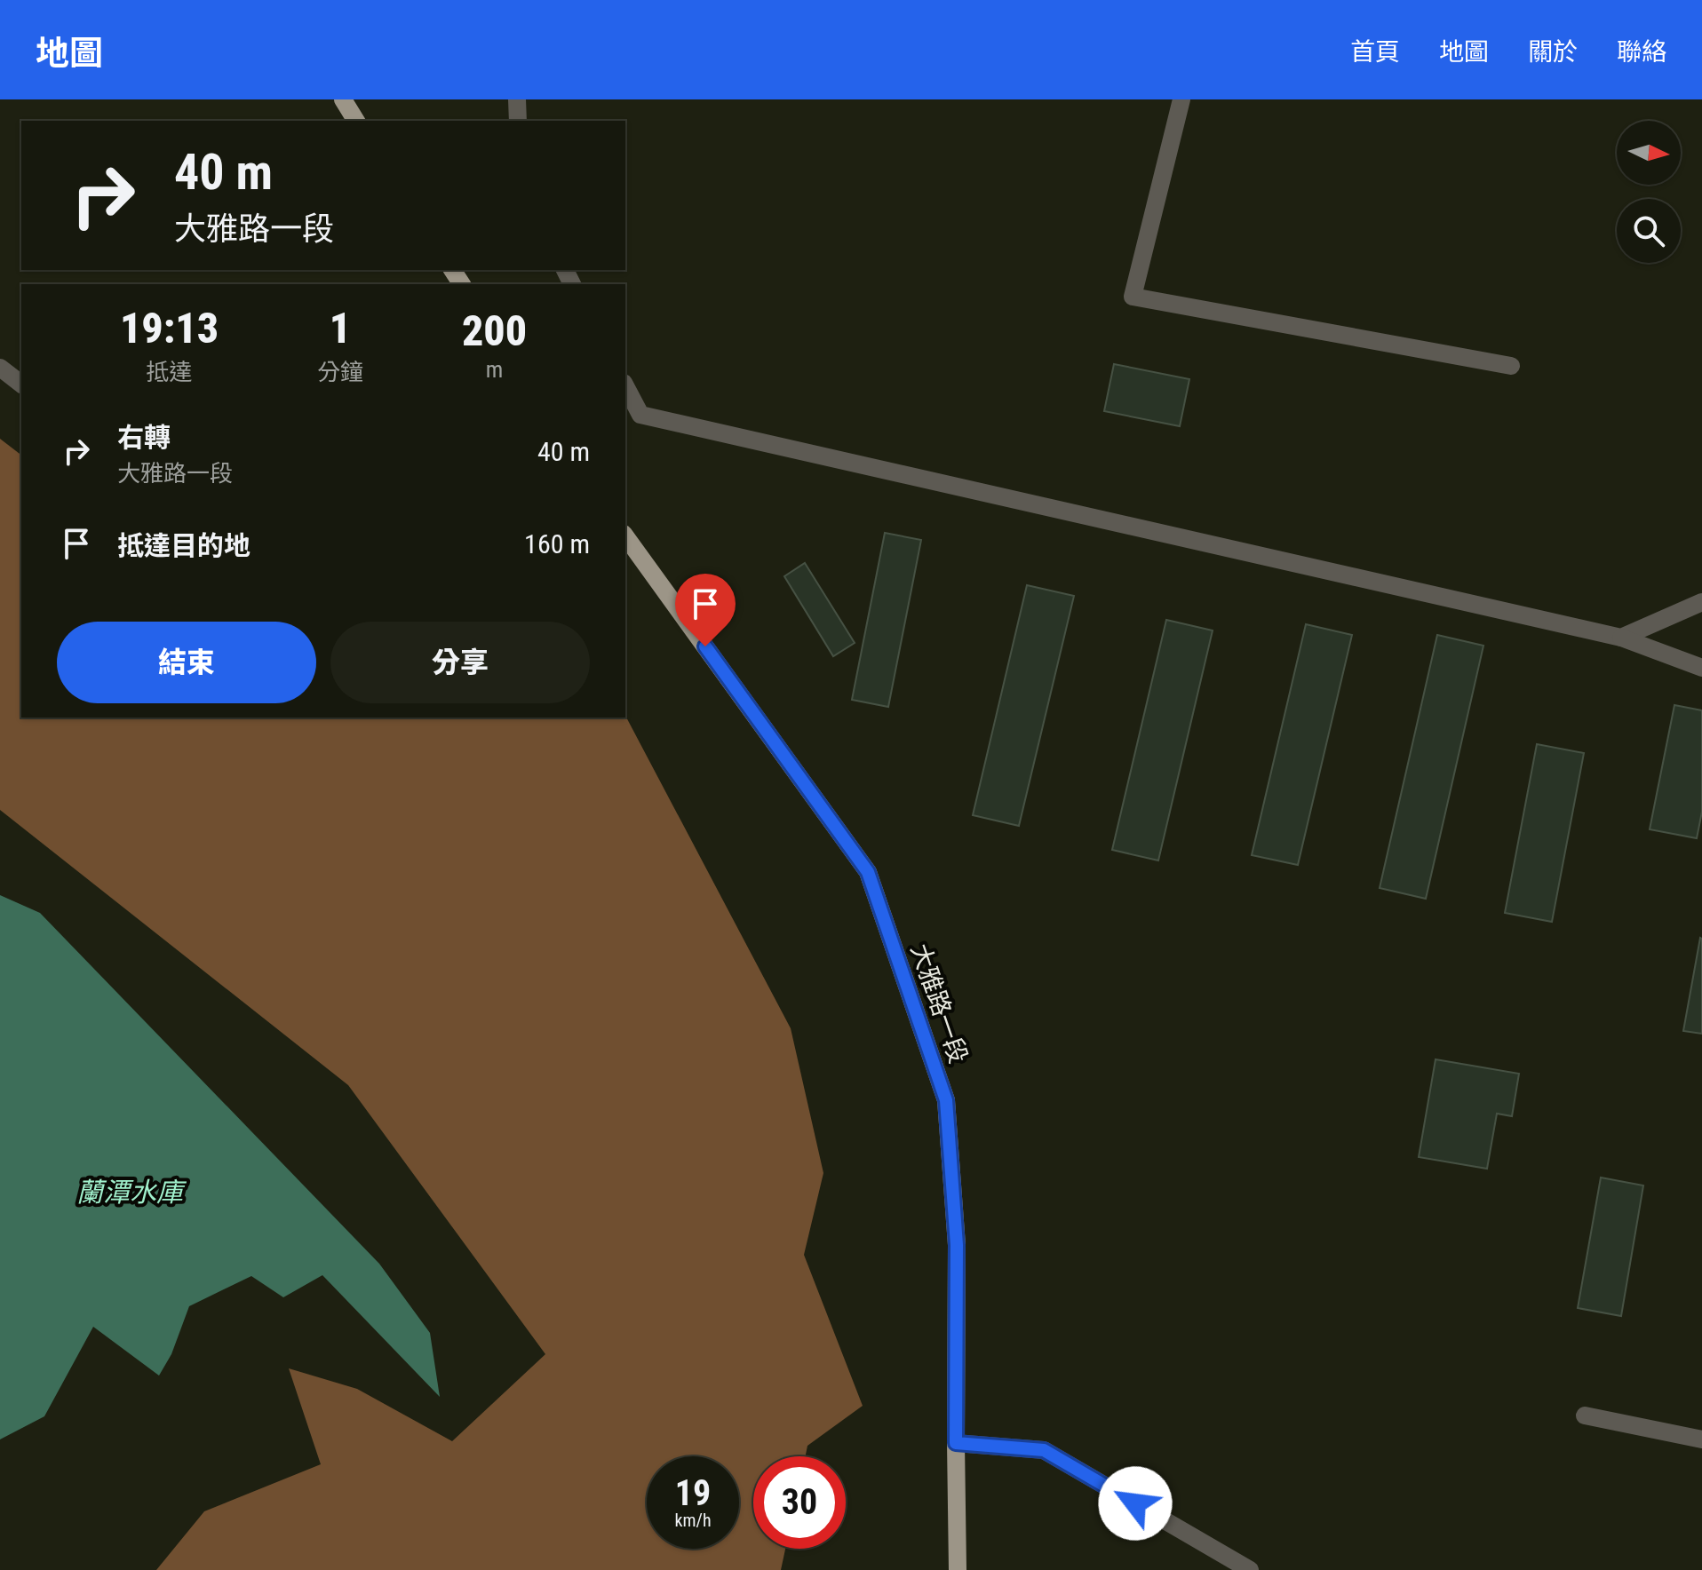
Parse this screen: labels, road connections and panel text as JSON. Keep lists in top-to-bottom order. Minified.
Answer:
{"streets":{"main road":["大雅路一段"]},"water":["蘭潭水庫"],"north":"right","page":{"header":"地圖","nav":["首頁","地圖","關於","聯絡"],"turn":["40 m","大雅路一段"],"eta":["19:13","抵達","1","分鐘","200","m"],"list":[{"name":"右轉","note":"大雅路一段","value":"40 m"},{"name":"抵達目的地","value":"160 m"}],"buttons":["結束","分享"],"speed":"19 km/h","limit":"30"}}
